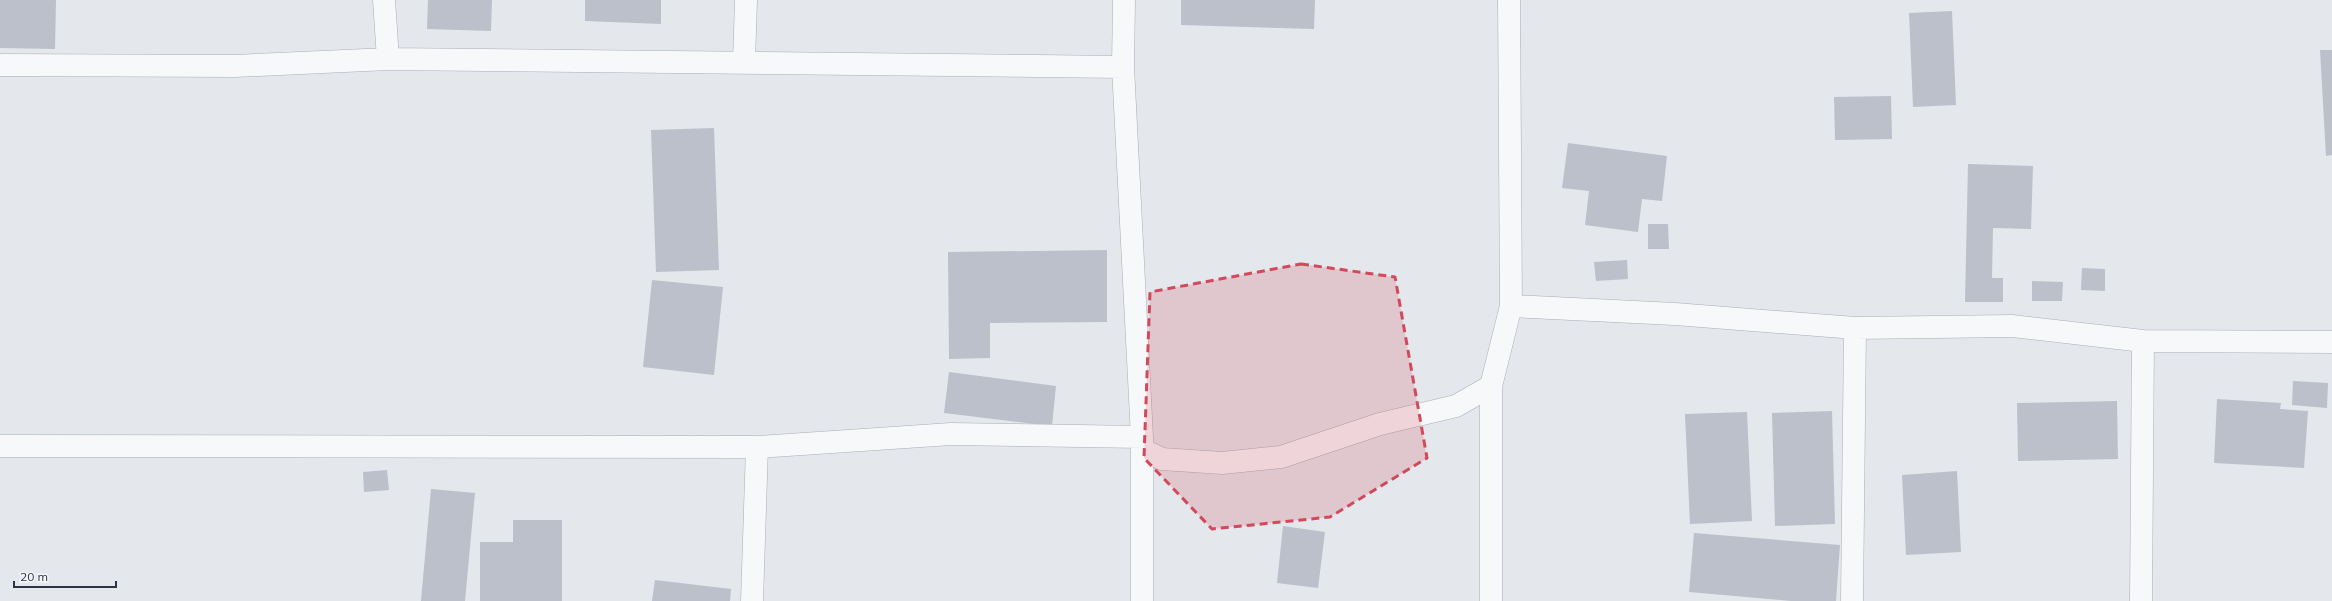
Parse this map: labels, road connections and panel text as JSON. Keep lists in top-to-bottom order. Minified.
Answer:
{"scale_bar":"20 m"}
